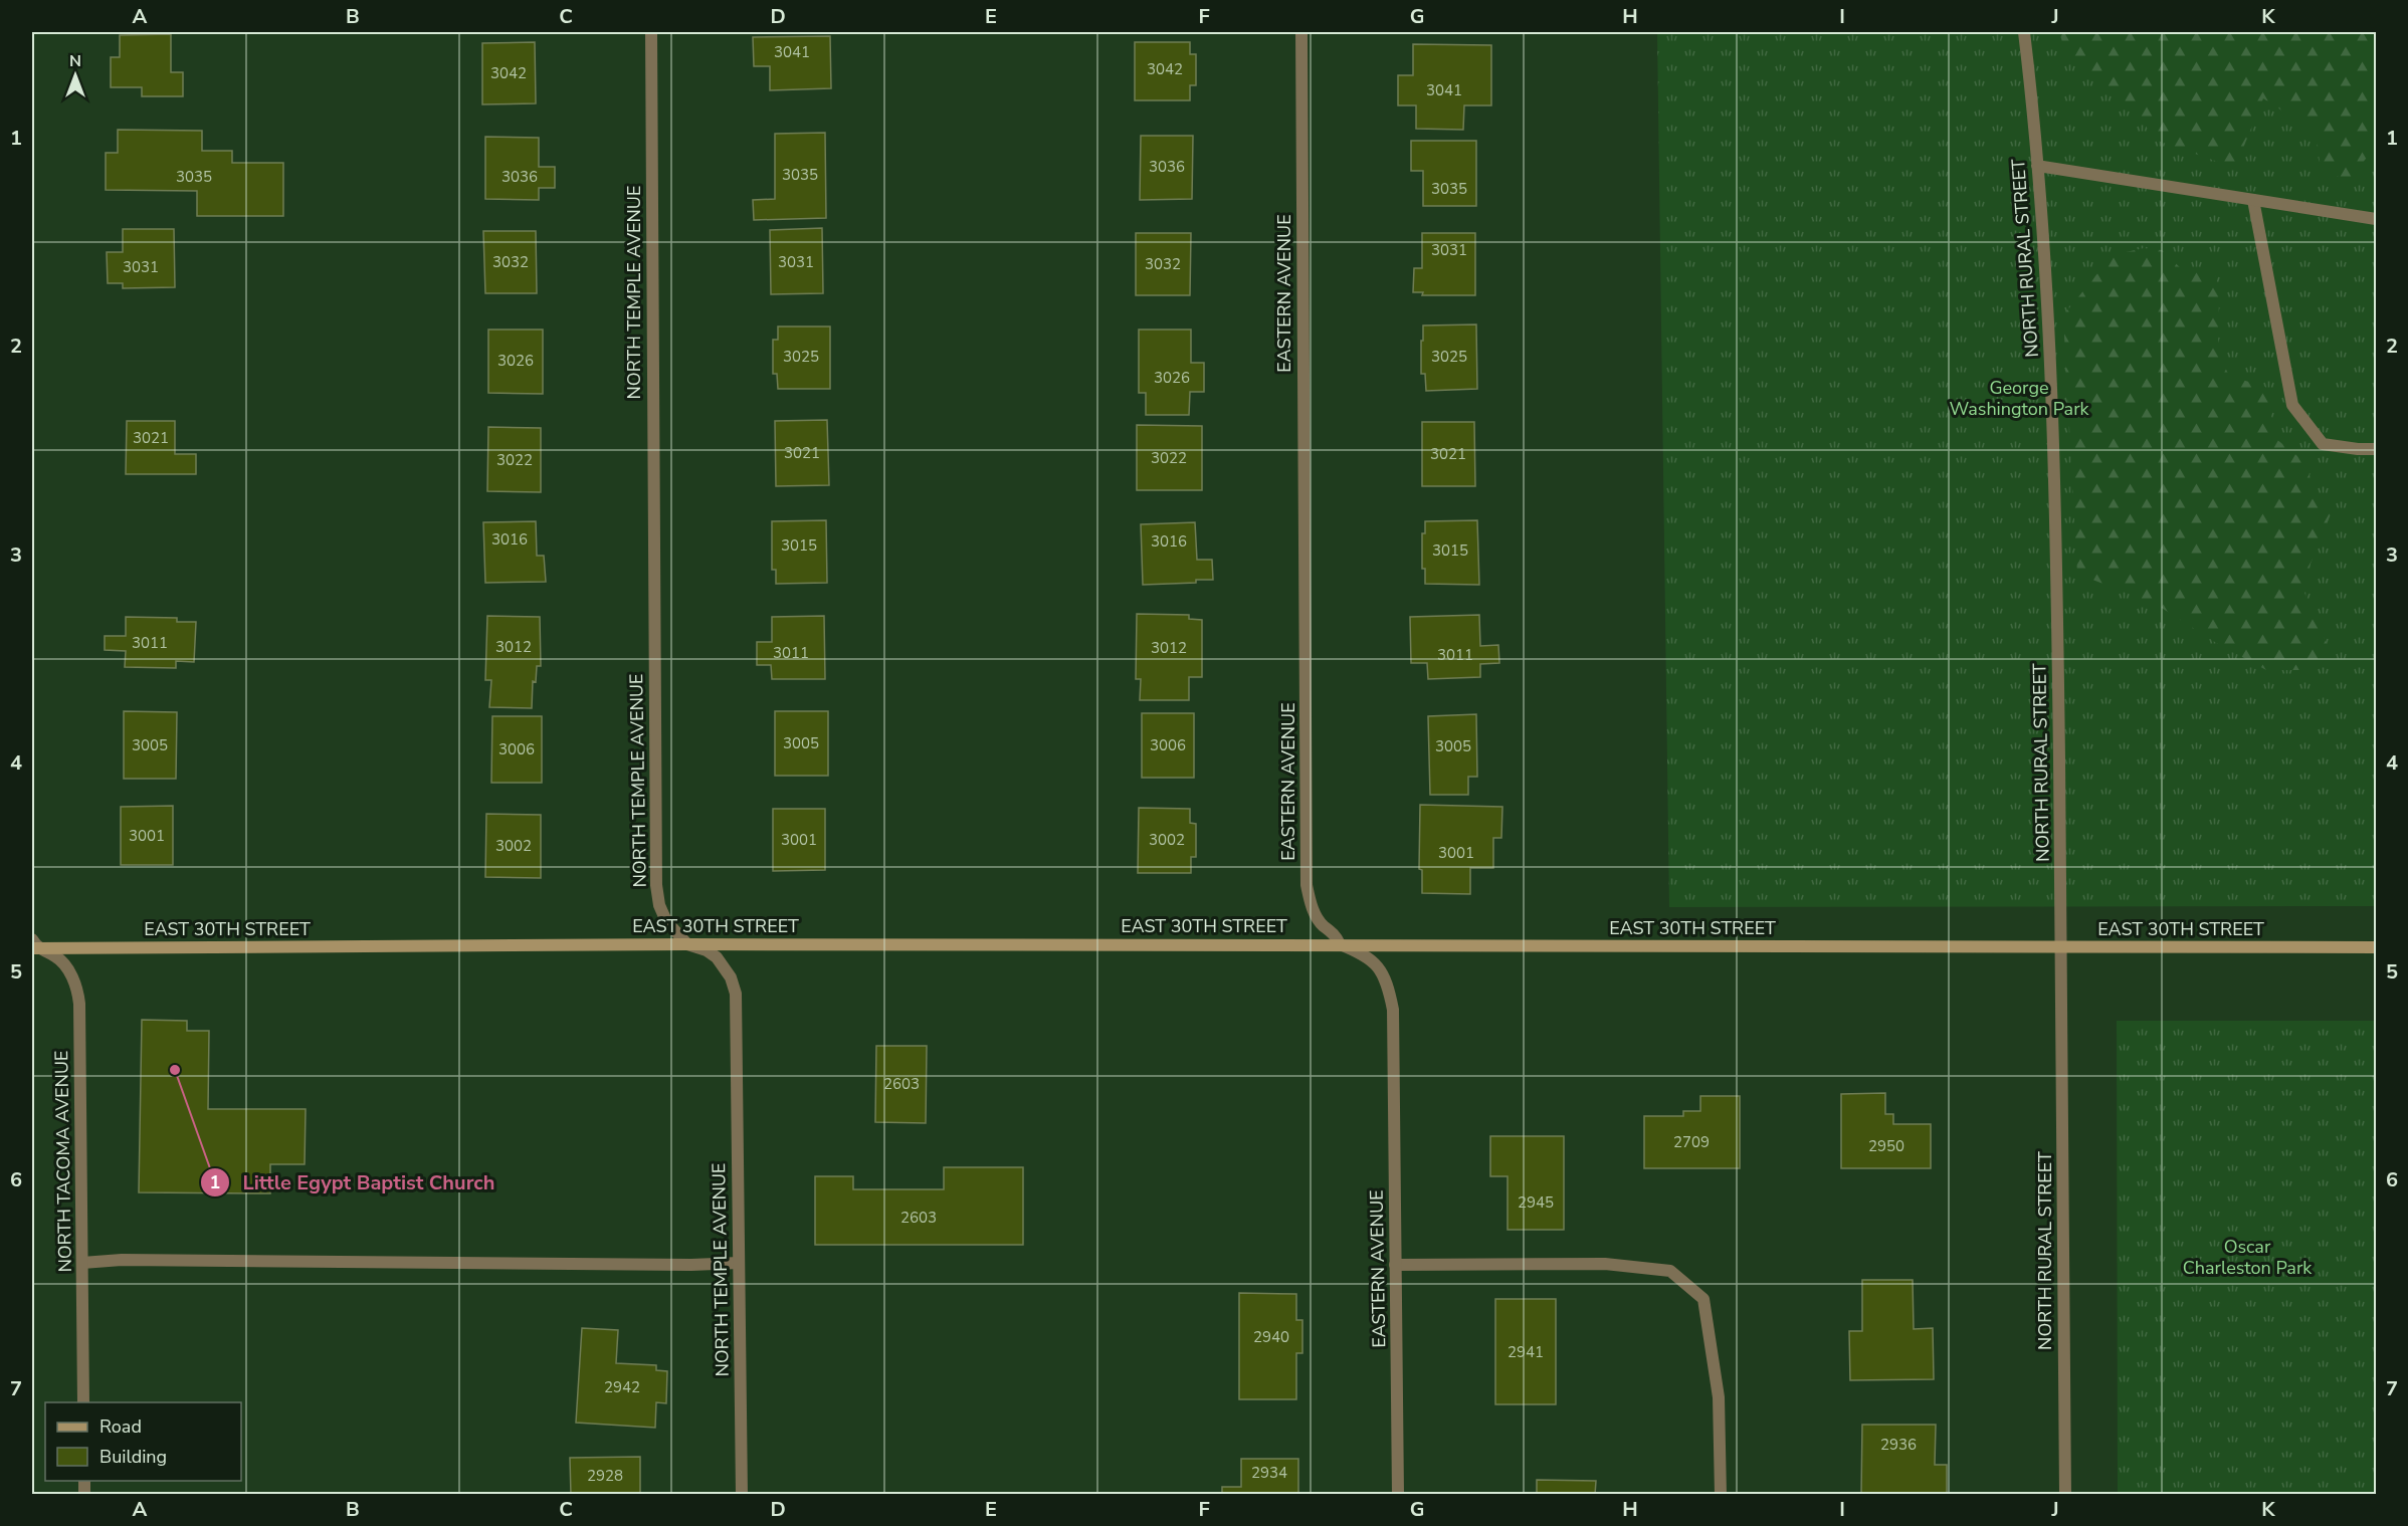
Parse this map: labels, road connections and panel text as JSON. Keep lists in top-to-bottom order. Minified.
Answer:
{"streets":{"main road":["EAST 30TH STREET"],"street":["NORTH RURAL STREET","NORTH TEMPLE AVENUE","EASTERN AVENUE","NORTH TACOMA AVENUE"]},"crossings":[["NORTH RURAL STREET","EAST 30TH STREET"],["NORTH TEMPLE AVENUE","EAST 30TH STREET"],["EASTERN AVENUE","EAST 30TH STREET"],["EAST 30TH STREET","NORTH TACOMA AVENUE"]],"parks":["George Washington Park","Oscar Charleston Park"],"places":["Little Egypt Baptist Church"],"house_numbers":["3041","3042","3042","3041","3036","3035","3035","3036","3035","3031","3032","3031","3032","3031","3025","3025","3026","3026","3021","3021","3021","3022","3022","3016","3016","3015","3015","3011","3012","3012","3011","3011","3005","3005","3006","3005","3006","3001","3001","3002","3002","3001","2603","2709","2950","2945","2603","2940","2941","2942","2936","2934","2928"],"legend":["Road","Building"],"north":"top","grid":{"columns":["A","B","C","D","E","F","G","H","I","J","K"],"rows":["1","2","3","4","5","6","7"]}}
